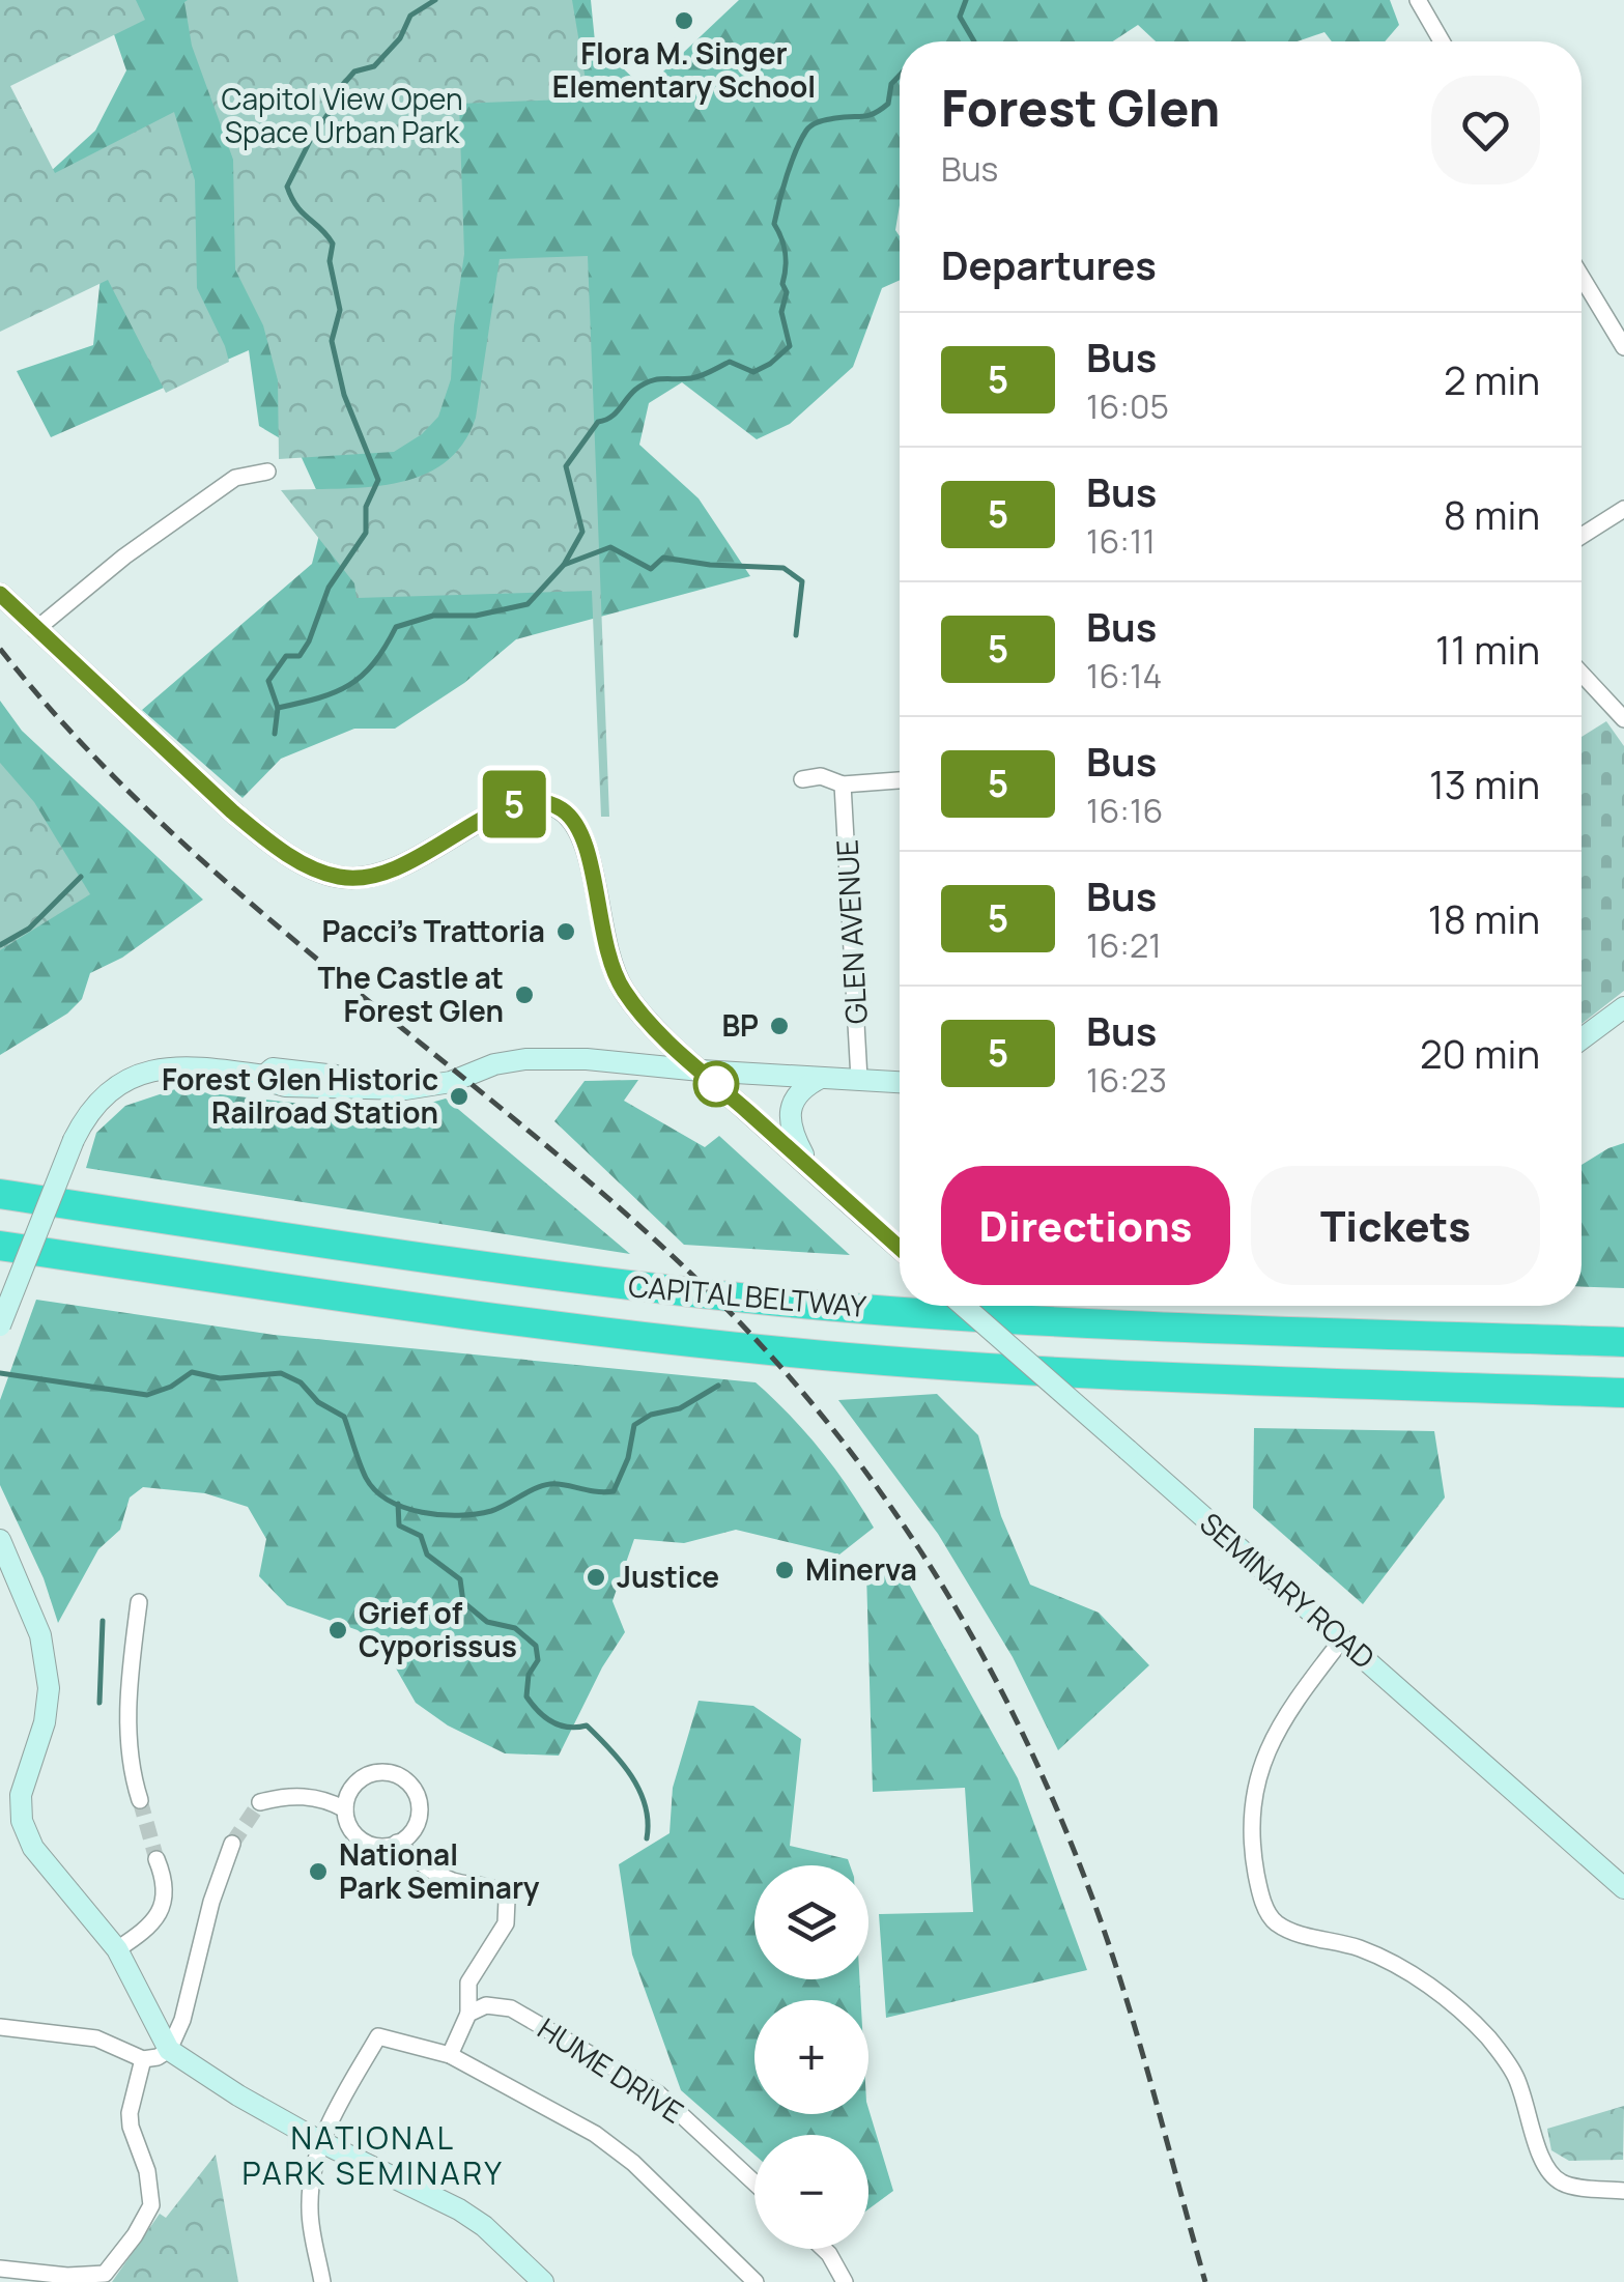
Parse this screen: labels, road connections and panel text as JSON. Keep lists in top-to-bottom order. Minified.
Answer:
{"streets":{"highway":["CAPITAL BELTWAY"],"main road":["SEMINARY ROAD"],"street":["GLEN AVENUE","HUME DRIVE"]},"districts":["NATIONAL PARK SEMINARY"],"parks":["Capitol View Open Space Urban Park"],"places":["Flora M. Singer Elementary School","Pacci's Trattoria","The Castle at Forest Glen","BP","Forest Glen Historic Railroad Station","Minerva","Justice","Grief of Cyporissus","National Park Seminary"],"lines":["bus line 5"],"page":{"on_map":"5","heading":[["Forest Glen","Bus"],"Departures"],"list":[{"mark":"5","name":"Bus","note":"16:05","value":"2 min"},{"mark":"5","name":"Bus","note":"16:11","value":"8 min"},{"mark":"5","name":"Bus","note":"16:14","value":"11 min"},{"mark":"5","name":"Bus","note":"16:16","value":"13 min"},{"mark":"5","name":"Bus","note":"16:21","value":"18 min"},{"mark":"5","name":"Bus","note":"16:23","value":"20 min"}],"buttons":["Directions","Tickets"],"map_buttons":["+","−"]}}
